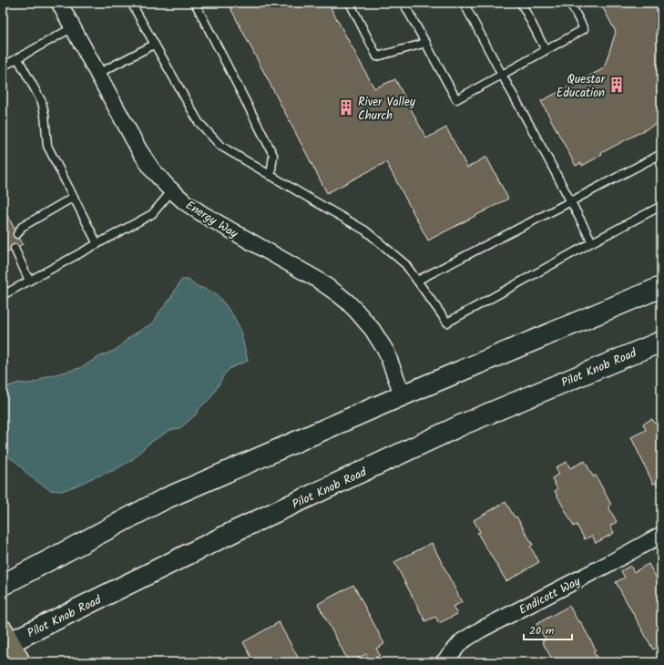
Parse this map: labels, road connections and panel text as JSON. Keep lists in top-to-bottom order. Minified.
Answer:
{"streets":{"main road":["Pilot Knob Road"],"street":["Energy Way","Endicott Way"]},"places":{"building":["Questar Education","River Valley Church"]},"scale_bar":"20 m"}
